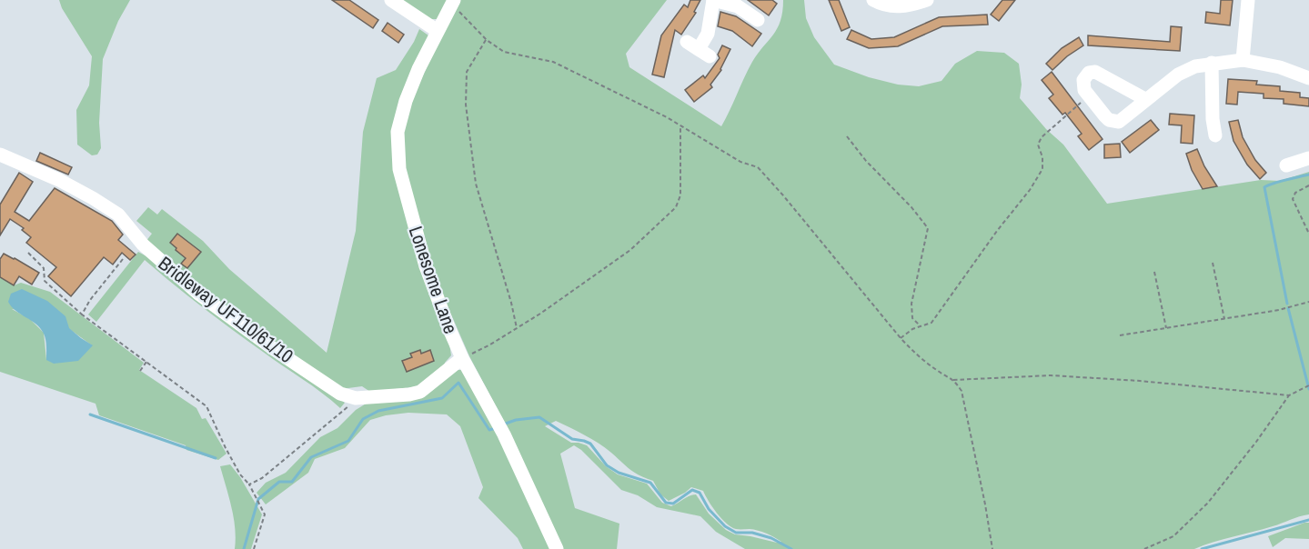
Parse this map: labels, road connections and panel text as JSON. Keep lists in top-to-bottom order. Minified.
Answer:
{"streets":{"street":["Lonesome Lane","Bridleway UF110/61/10"]},"crossings":[["Lonesome Lane","Bridleway UF110/61/10"]]}
